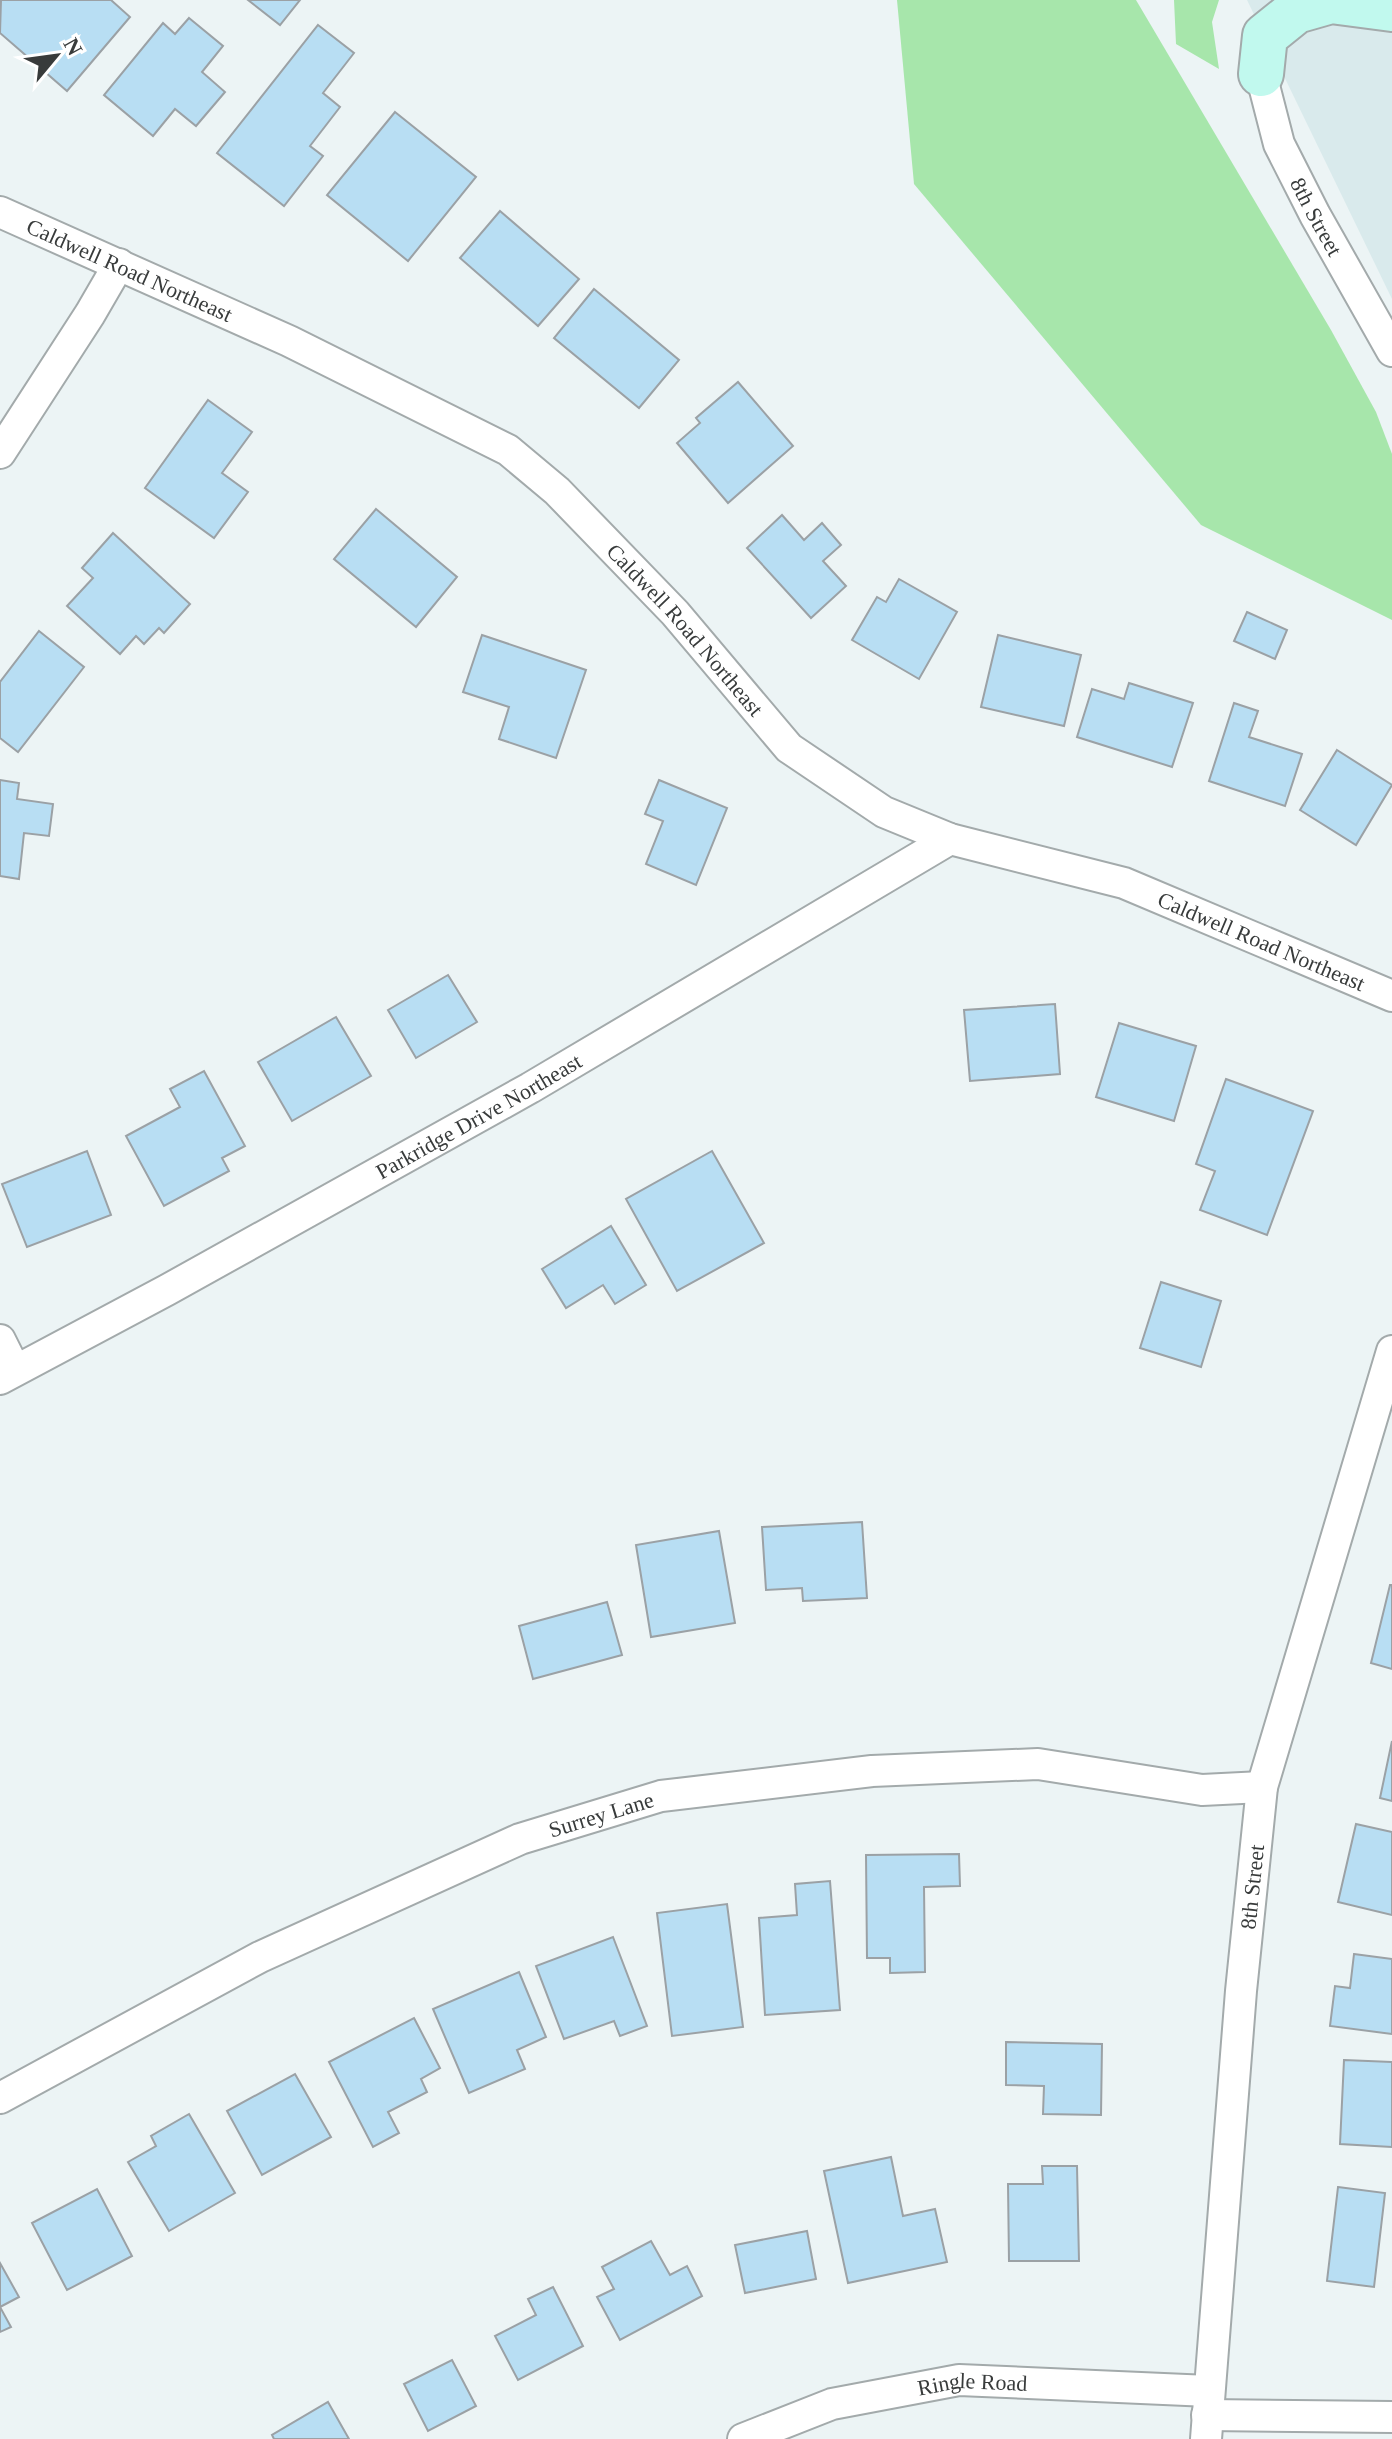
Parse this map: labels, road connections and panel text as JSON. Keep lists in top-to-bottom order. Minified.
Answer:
{"streets":{"street":["8th Street","Caldwell Road Northeast","Parkridge Drive Northeast","Surrey Lane","Ringle Road"]},"crossings":[["8th Street","Surrey Lane"],["8th Street","Ringle Road"],["Caldwell Road Northeast","Parkridge Drive Northeast"]],"north":"top right"}
